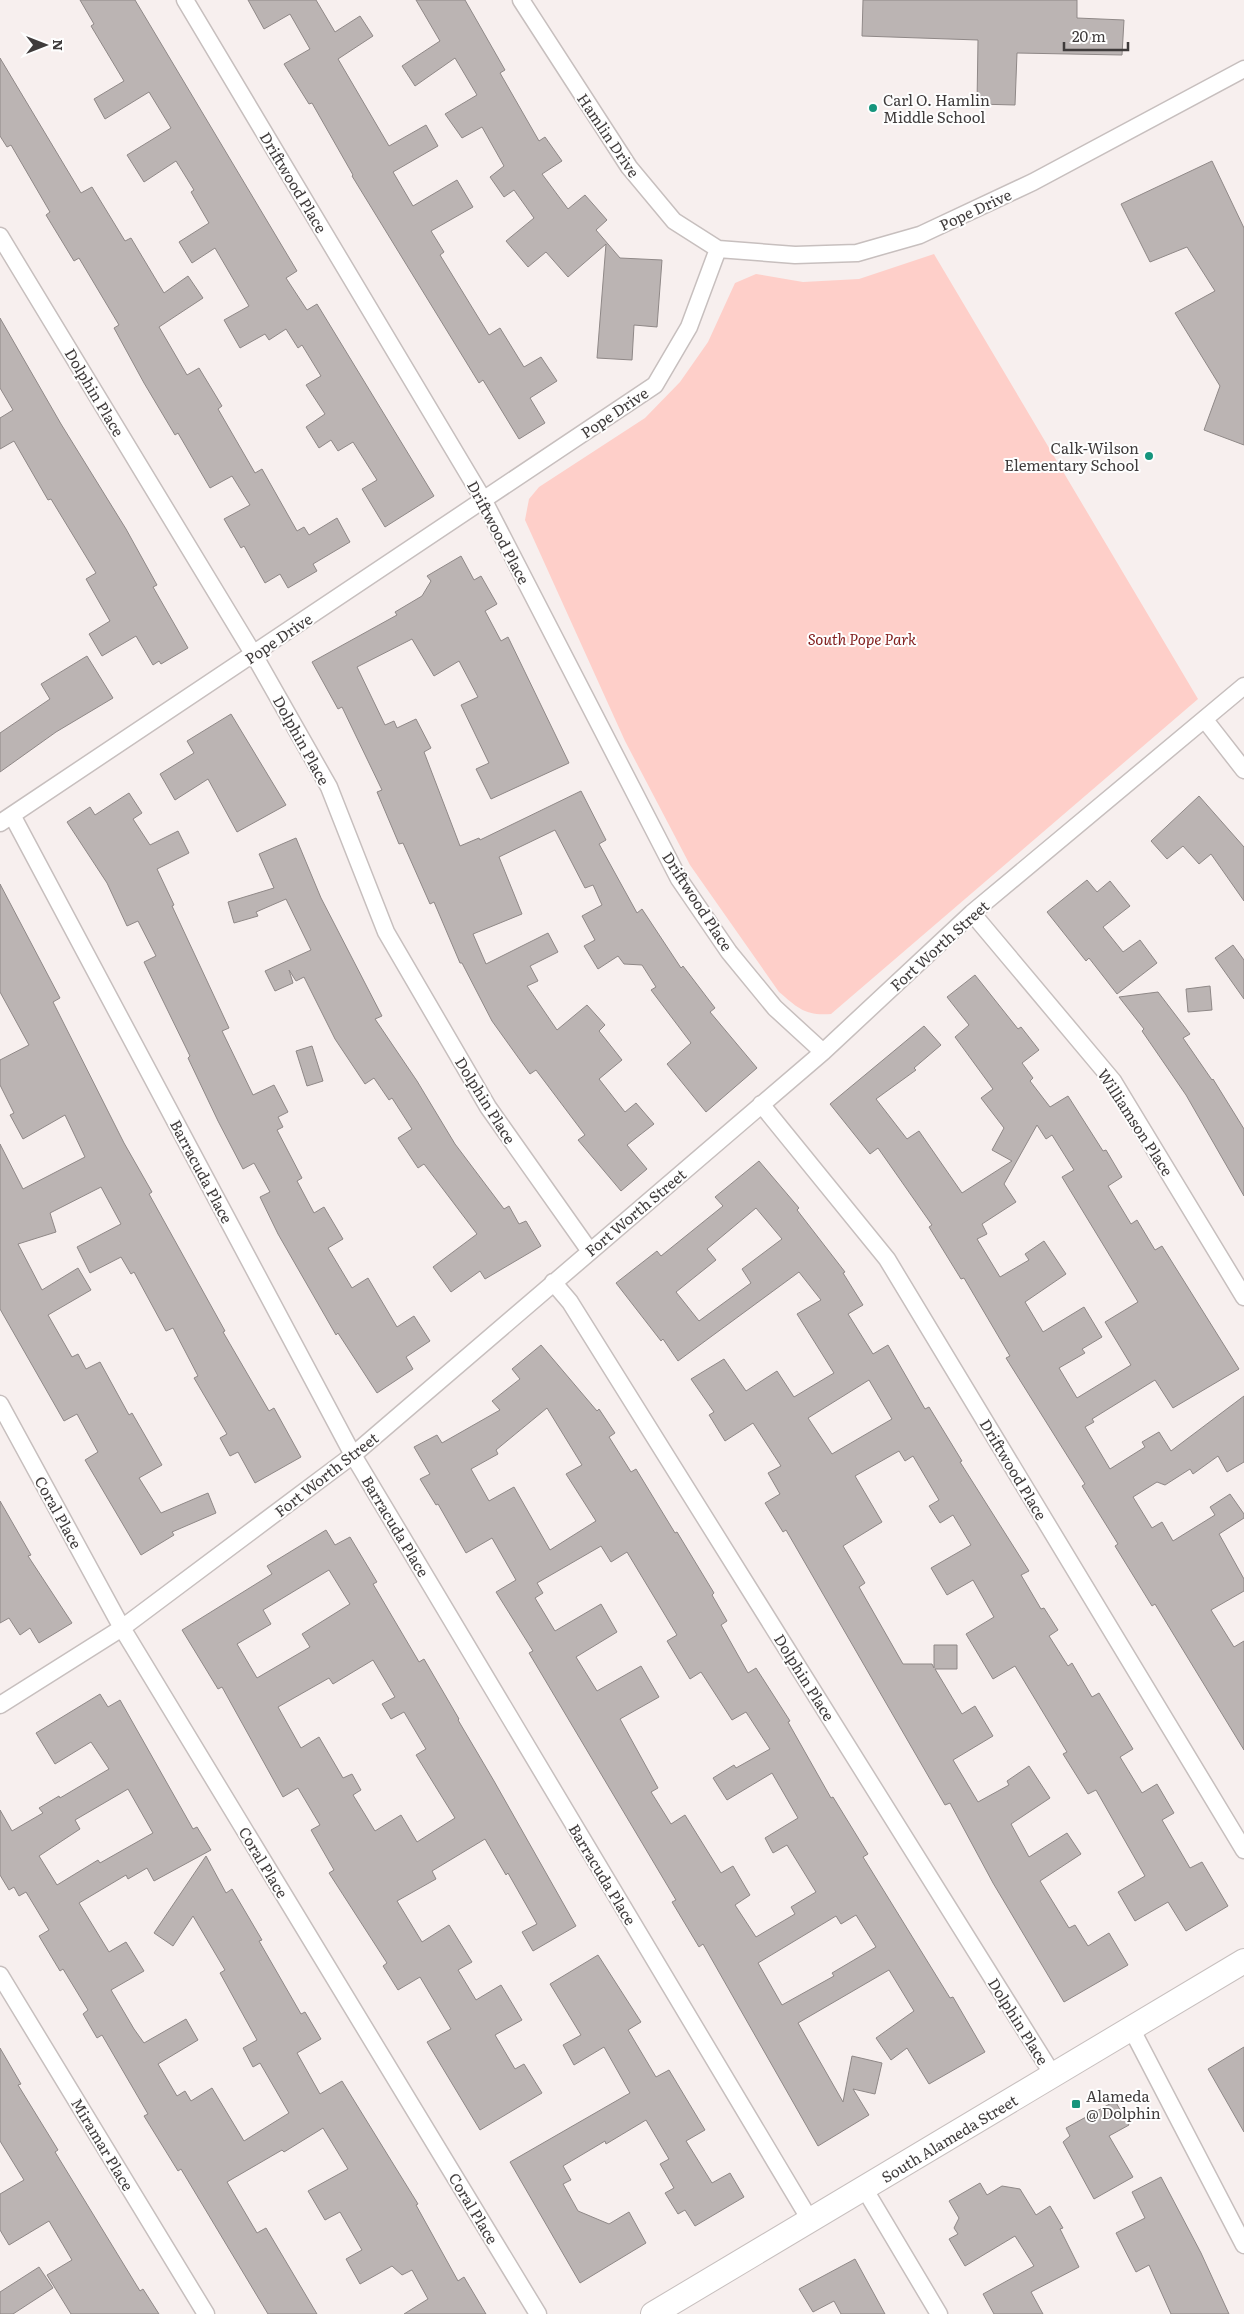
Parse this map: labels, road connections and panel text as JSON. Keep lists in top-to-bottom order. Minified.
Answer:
{"streets":{"main road":["South Alameda Street"],"street":["Hamlin Drive","Driftwood Place","Pope Drive","Dolphin Place","Fort Worth Street","Williamson Place","Barracuda Place","Coral Place","Miramar Place"]},"crossings":[["Hamlin Drive","Pope Drive"],["Driftwood Place","Pope Drive"],["Driftwood Place","Fort Worth Street"],["Pope Drive","Dolphin Place"],["Pope Drive","Barracuda Place"],["Dolphin Place","Fort Worth Street"],["Dolphin Place","South Alameda Street"],["Fort Worth Street","Williamson Place"],["Fort Worth Street","Barracuda Place"],["Fort Worth Street","Coral Place"],["Barracuda Place","South Alameda Street"]],"parks":["South Pope Park"],"places":{"other":["Carl O. Hamlin Middle School","Calk-Wilson Elementary School"],"transit":["Alameda @ Dolphin"]},"scale_bar":"20 m","north":"right"}
